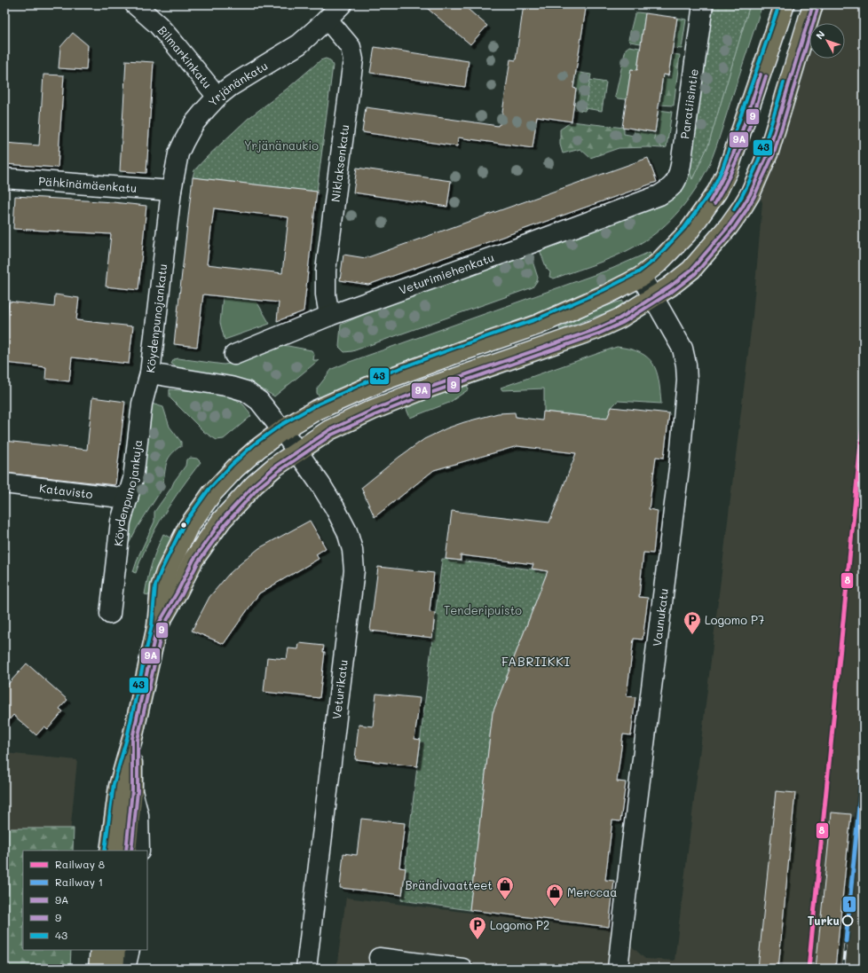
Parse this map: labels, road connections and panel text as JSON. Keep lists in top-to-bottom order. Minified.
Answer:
{"streets":{"street":["Bilmarkinkatu","Yrjänänkatu","Paratiisintie","Niklaksenkatu","Pähkinämäenkatu","Veturimiehenkatu","Köydenpunojankatu","Katavisto","Köydenpunojankuja","Vaunukatu","Veturikatu"]},"crossings":[["Bilmarkinkatu","Yrjänänkatu"],["Yrjänänkatu","Niklaksenkatu"],["Yrjänänkatu","Pähkinämäenkatu"],["Yrjänänkatu","Köydenpunojankatu"],["Paratiisintie","Veturimiehenkatu"],["Niklaksenkatu","Veturimiehenkatu"],["Pähkinämäenkatu","Köydenpunojankatu"],["Köydenpunojankatu","Köydenpunojankuja"],["Köydenpunojankatu","Veturikatu"],["Katavisto","Köydenpunojankuja"]],"districts":["FABRIIKKI"],"parks":["Yrjänänaukio","Tenderipuisto"],"places":{"parking":["Logomo P7","Logomo P2"],"shop":["Brändivaatteet","Merccaa"],"other":["Turku"]},"lines":["transit line 9A","transit line 43","transit line 9","rail line 8","rail line 1"],"legend":["Railway 8","Railway 1","9A","9","43"],"north":"top left"}
